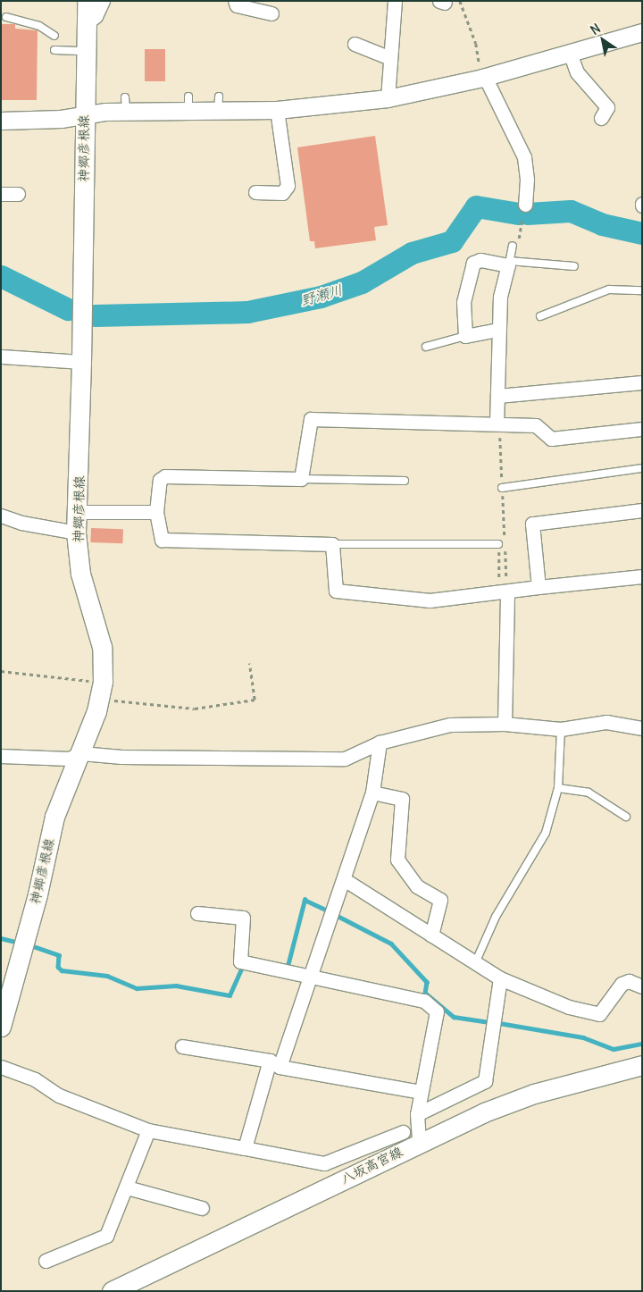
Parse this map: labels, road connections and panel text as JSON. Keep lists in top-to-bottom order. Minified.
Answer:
{"streets":{"main road":["神郷彦根線","八坂高宮線"]},"water":["野瀬川"],"north":"top left"}
